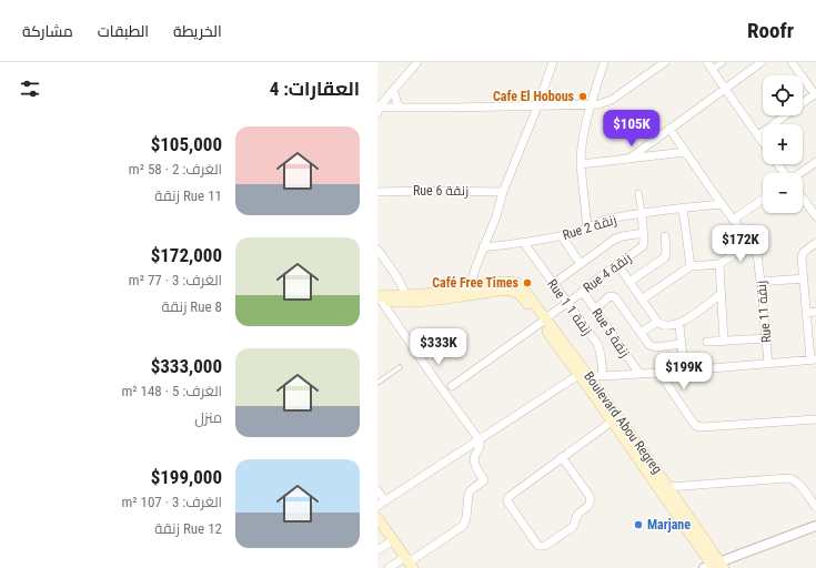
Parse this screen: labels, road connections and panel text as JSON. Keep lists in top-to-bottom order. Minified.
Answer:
{"streets":{"main road":["Boulevard Abou Regreg"],"street":["Rue 6 زنقة","Rue 2 زنقة","Rue 4 زنقة","Rue 1 زنقة 1","Rue 11 زنقة","Rue 5 زنقة"]},"crossings":[["Rue 2 زنقة","Rue 1 زنقة 1"],["Rue 2 زنقة","Rue 11 زنقة"],["Rue 4 زنقة","Rue 1 زنقة 1"],["Rue 4 زنقة","Rue 5 زنقة"],["Rue 4 زنقة","Boulevard Abou Regreg"]],"places":["Cafe El Hobous","Café Free Times","Marjane"],"page":{"header":"Roofr","nav":["الخريطة","الطبقات","مشاركة"],"heading":"العقارات: 4","map_buttons":["+","−"],"price":["$105K","$172K","$333K","$199K"],"list":[{"name":"$105,000","note":"الغرف: 2 · 58 m² · Rue 11 زنقة"},{"name":"$172,000","note":"الغرف: 3 · 77 m² · Rue 8 زنقة"},{"name":"$333,000","note":"الغرف: 5 · 148 m² · منزل"},{"name":"$199,000","note":"الغرف: 3 · 107 m² · Rue 12 زنقة"}]}}
